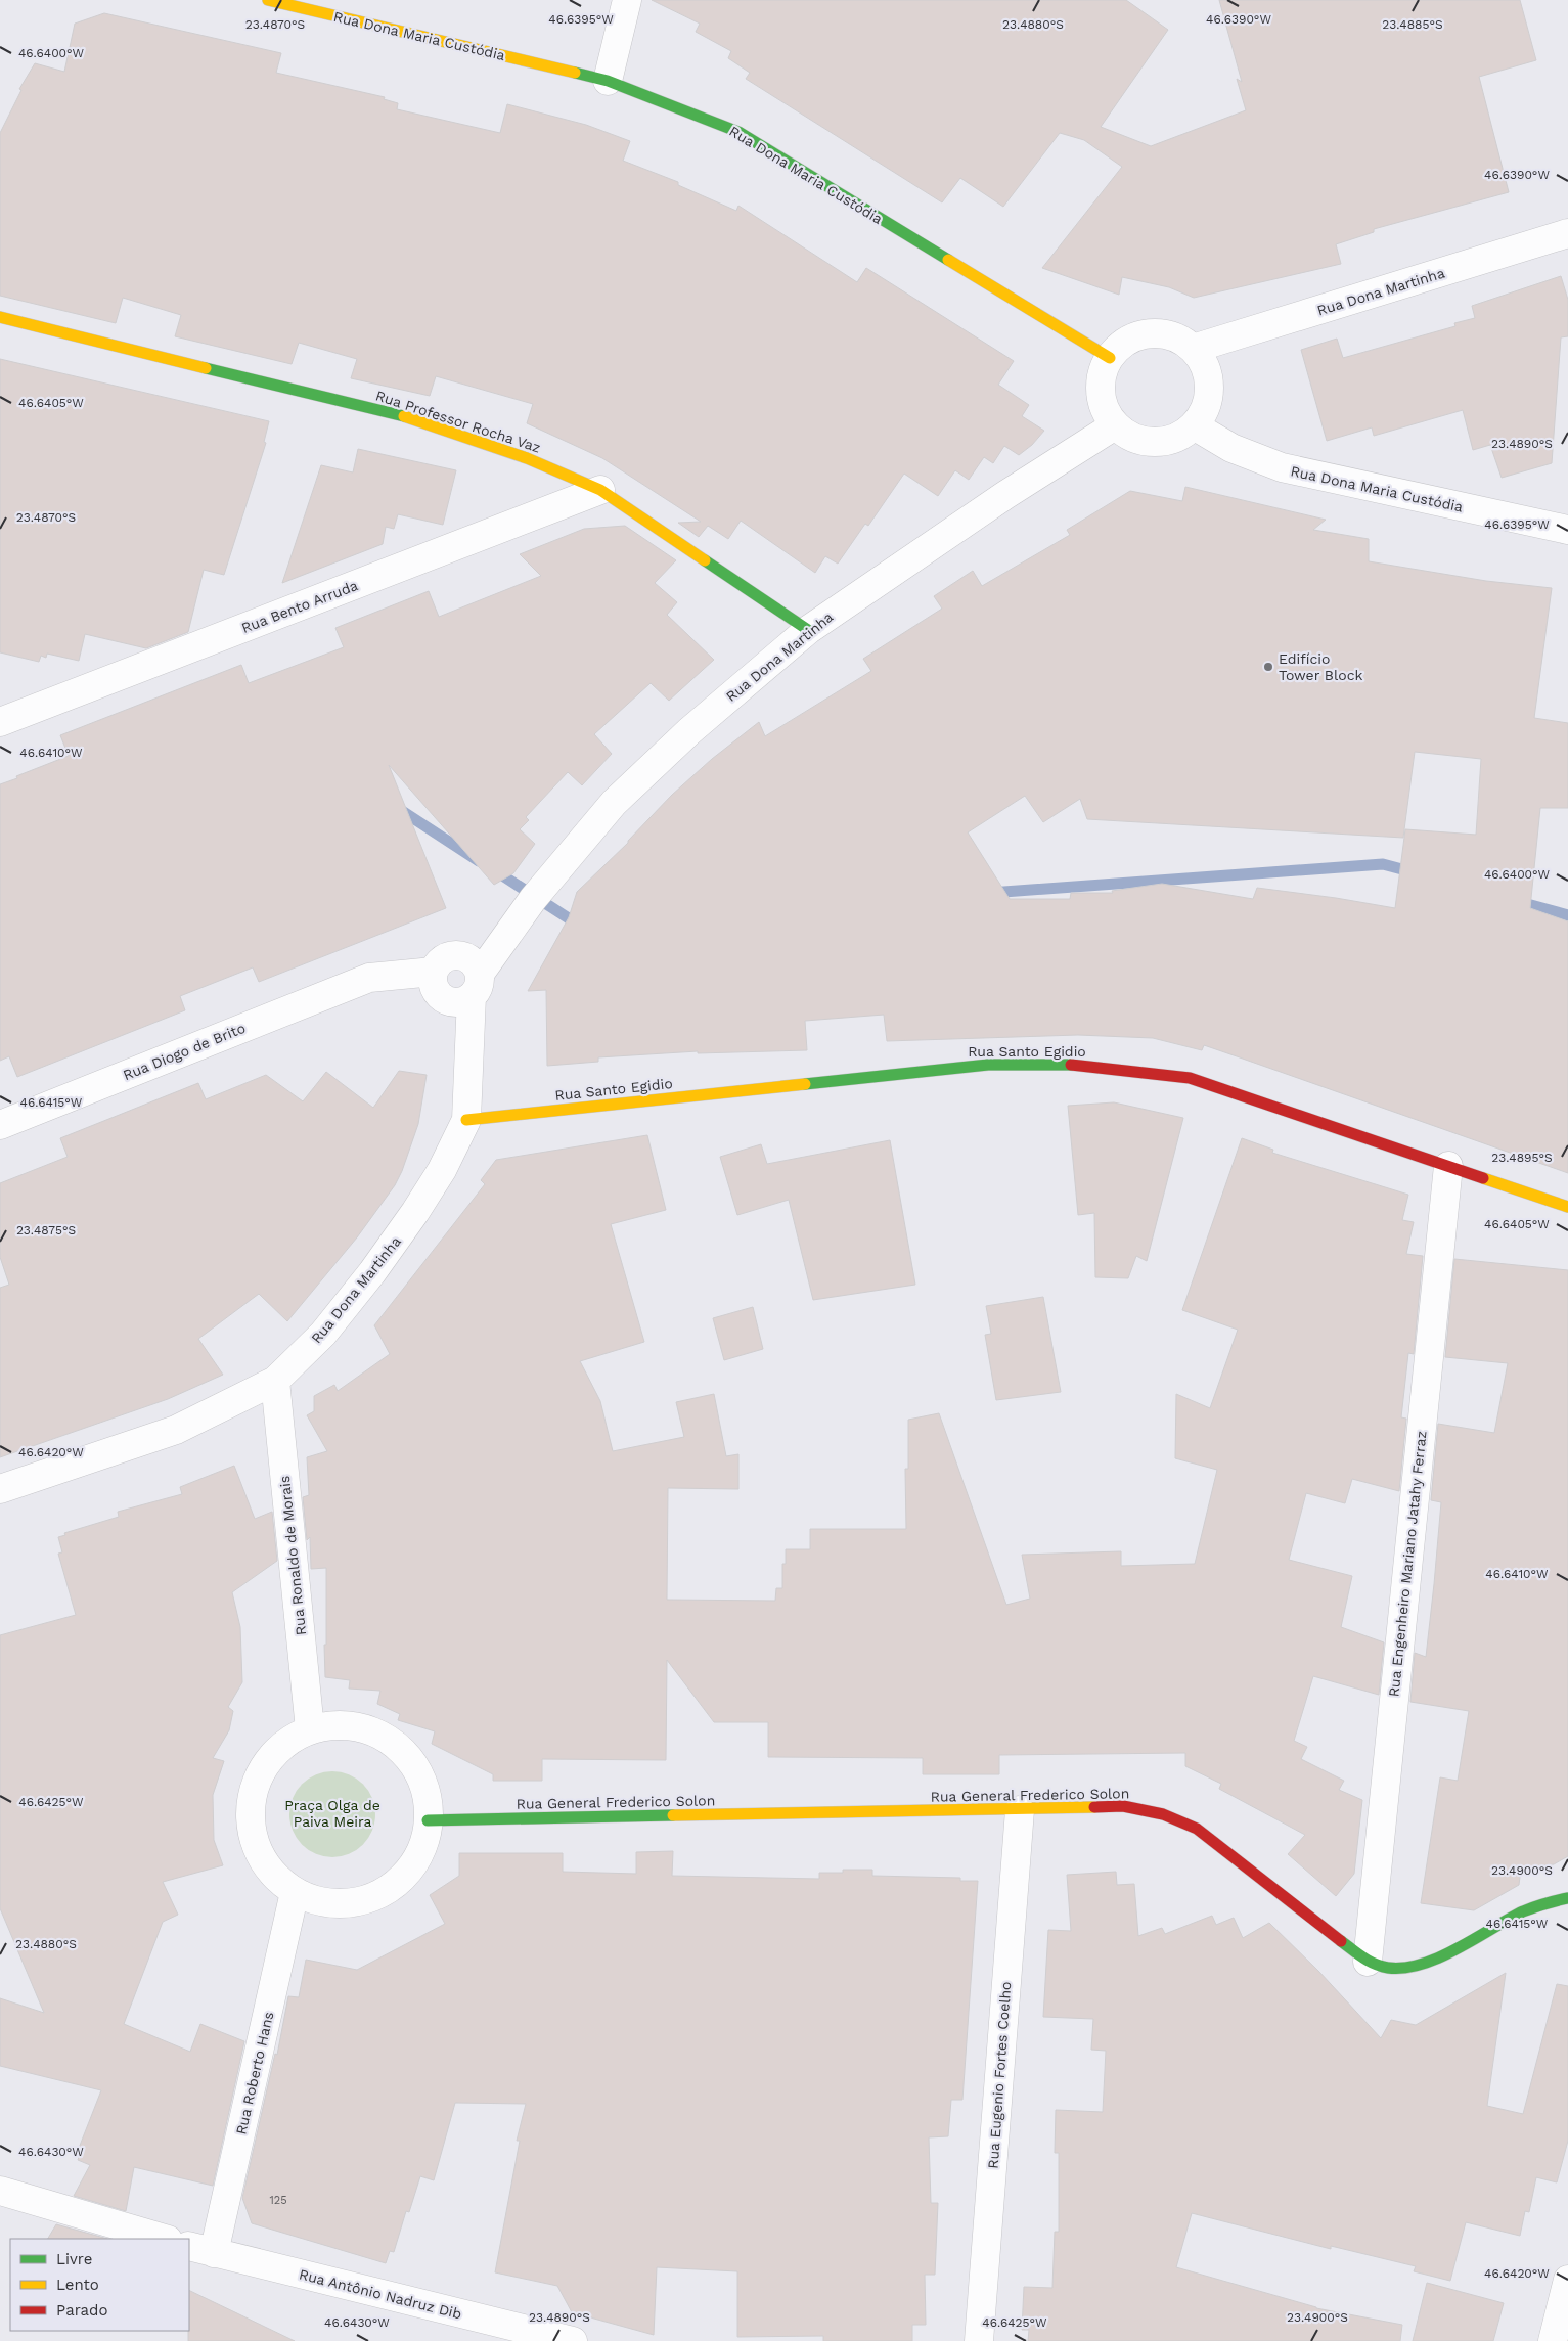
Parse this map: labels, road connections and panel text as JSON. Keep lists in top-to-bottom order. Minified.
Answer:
{"streets":{"street":["Rua Dona Maria Custódia","Rua Dona Martinha","Rua Professor Rocha Vaz","Rua Bento Arruda","Rua Diogo de Brito","Rua Santo Egidio","Rua Ronaldo de Morais","Rua Engenheiro Mariano Jatahy Ferraz","Rua General Frederico Solon","Rua Roberto Hans","Rua Eugenio Fortes Coelho","Rua Antônio Nadruz Dib"]},"crossings":[["Rua Dona Maria Custódia","Rua Dona Martinha"],["Rua Dona Martinha","Rua Professor Rocha Vaz"],["Rua Dona Martinha","Rua Diogo de Brito"],["Rua Dona Martinha","Rua Santo Egidio"],["Rua Dona Martinha","Rua Ronaldo de Morais"],["Rua Professor Rocha Vaz","Rua Bento Arruda"],["Rua Santo Egidio","Rua Engenheiro Mariano Jatahy Ferraz"],["Rua Ronaldo de Morais","Rua General Frederico Solon"],["Rua Ronaldo de Morais","Rua Roberto Hans"],["Rua Engenheiro Mariano Jatahy Ferraz","Rua General Frederico Solon"],["Rua General Frederico Solon","Rua Roberto Hans"],["Rua General Frederico Solon","Rua Eugenio Fortes Coelho"],["Rua Roberto Hans","Rua Antônio Nadruz Dib"]],"parks":["Praça Olga de Paiva Meira"],"places":["Edifício Tower Block"],"house_numbers":["125"],"legend":["Livre","Lento","Parado"],"coordinates":["46.6395°W","46.6390°W","23.4880°S","23.4870°S","23.4885°S","46.6400°W","46.6405°W","23.4890°S","46.6410°W","46.6415°W","23.4895°S","23.4875°S","46.6420°W","46.6425°W","23.4900°S","46.6430°W"]}
